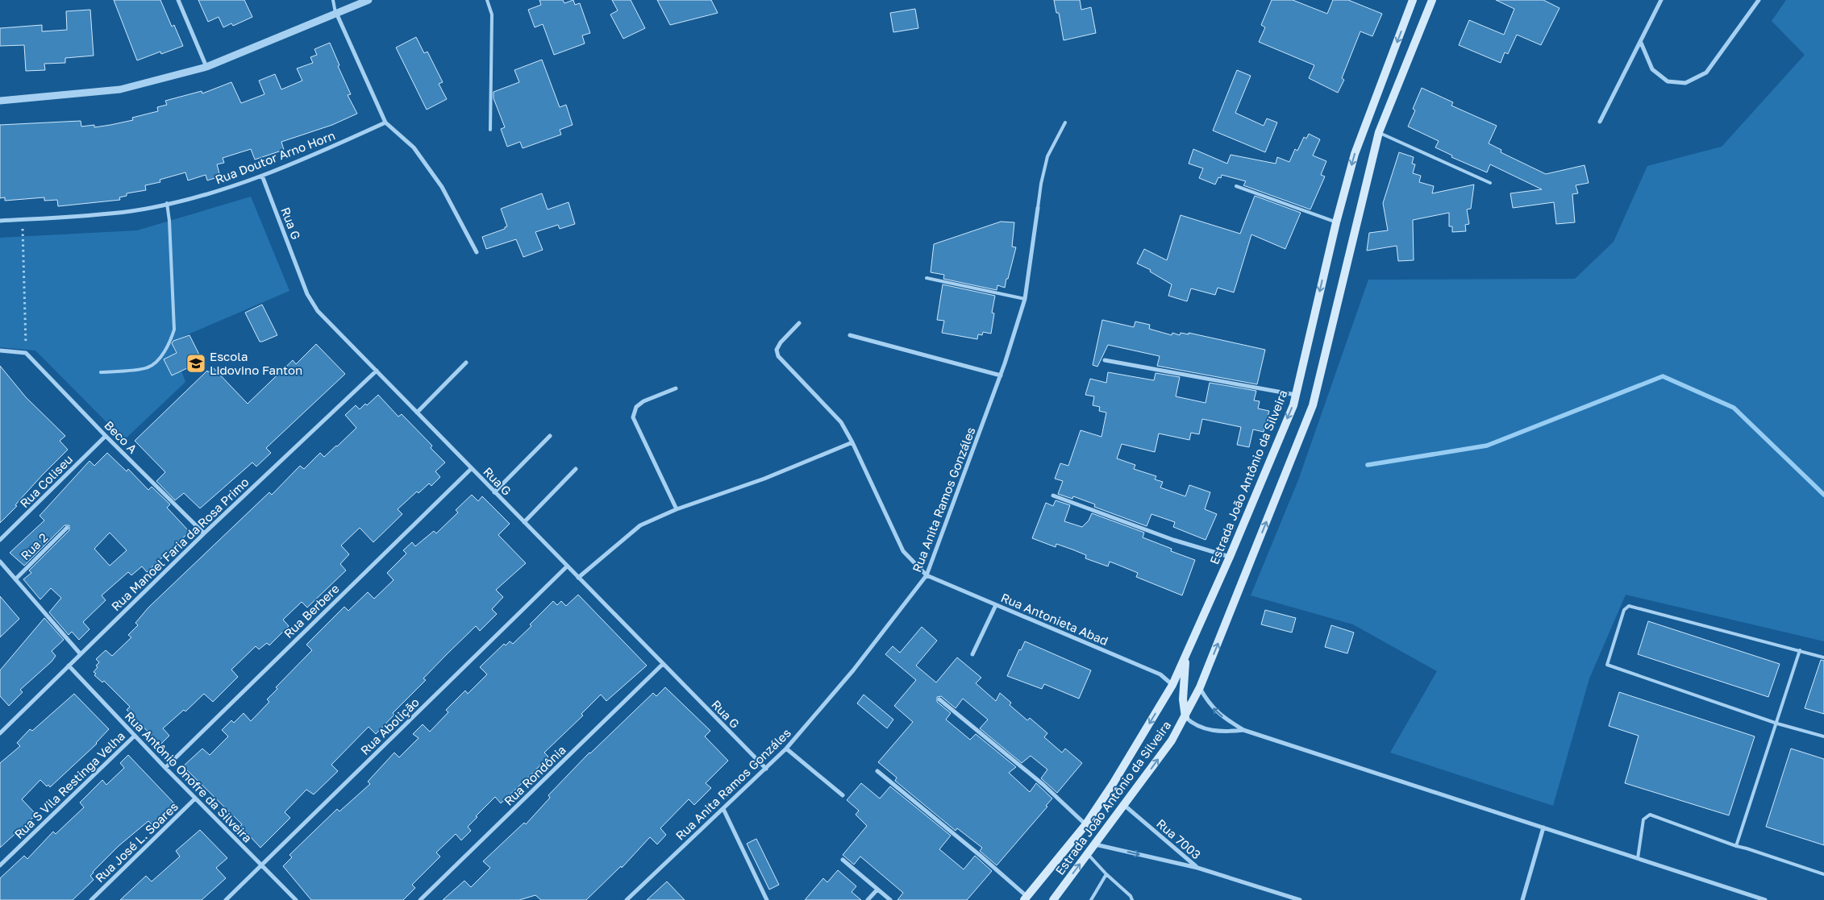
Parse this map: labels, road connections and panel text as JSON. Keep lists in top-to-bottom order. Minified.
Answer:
{"streets":{"main road":["Estrada João Antônio da Silveira"],"street":["Rua Doutor Arno Horn","Rua G","Beco A","Rua Coliseu","Rua Anita Ramos Gonzáles","Rua Manoel Faria da Rosa Primo","Rua 2","Rua Berbere","Rua Antonieta Abad","Rua Abolição","Rua Rondônia","Rua Antônio Onofre da Silveira","Rua S Vila Restinga Velha","Rua 7003","Rua José L. Soares"]},"crossings":[["Rua Doutor Arno Horn","Rua G"],["Rua G","Rua Anita Ramos Gonzáles"],["Rua G","Rua Manoel Faria da Rosa Primo"],["Rua G","Rua Berbere"],["Rua G","Rua Abolição"],["Rua G","Rua Rondônia"],["Beco A","Rua Coliseu"],["Beco A","Rua Manoel Faria da Rosa Primo"],["Estrada João Antônio da Silveira","Rua Antonieta Abad"],["Estrada João Antônio da Silveira","Rua 7003"],["Rua Anita Ramos Gonzáles","Rua Antonieta Abad"],["Rua Manoel Faria da Rosa Primo","Rua Antônio Onofre da Silveira"],["Rua Berbere","Rua Antônio Onofre da Silveira"],["Rua Abolição","Rua Antônio Onofre da Silveira"],["Rua Antônio Onofre da Silveira","Rua S Vila Restinga Velha"],["Rua Antônio Onofre da Silveira","Rua José L. Soares"]],"one_way":["Rua 7003"],"places":{"school or university":["Escola Lidovino Fanton"]}}
